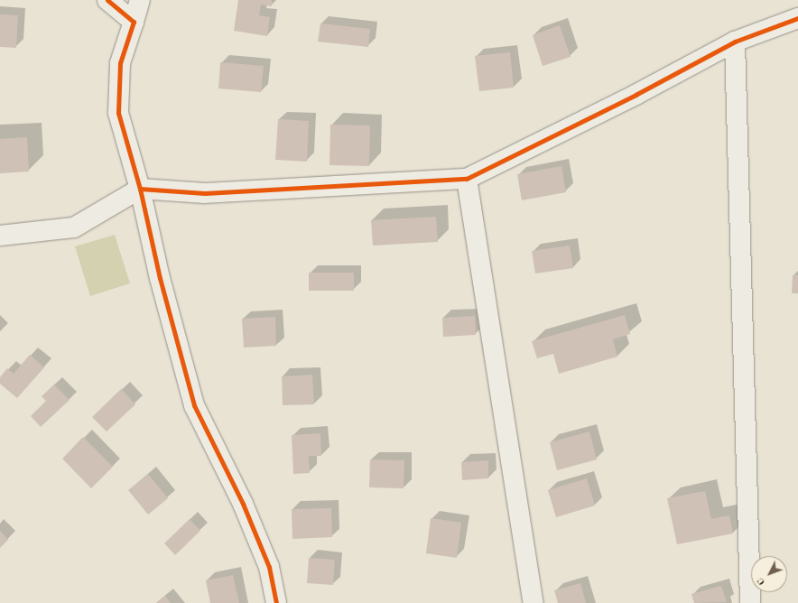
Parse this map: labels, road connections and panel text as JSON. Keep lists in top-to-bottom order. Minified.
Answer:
{"north":"bottom left"}
